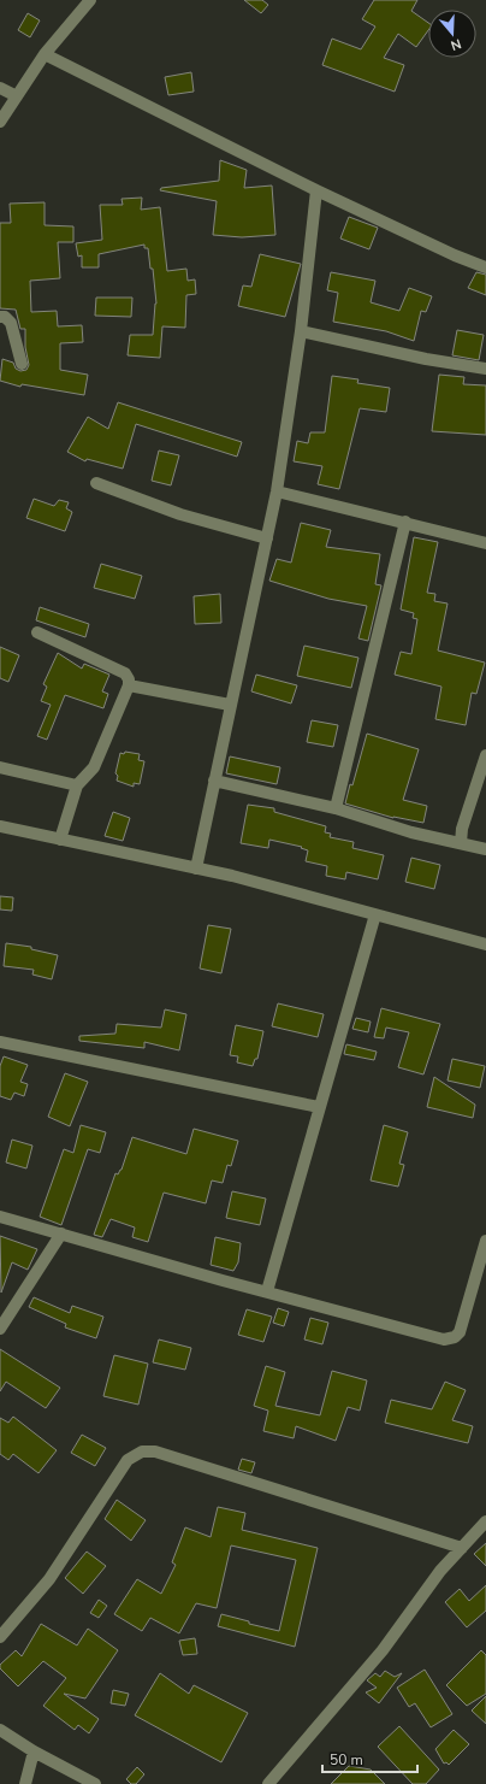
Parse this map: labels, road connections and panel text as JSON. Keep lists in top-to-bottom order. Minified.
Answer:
{"scale_bar":"50 m","north":"bottom"}
